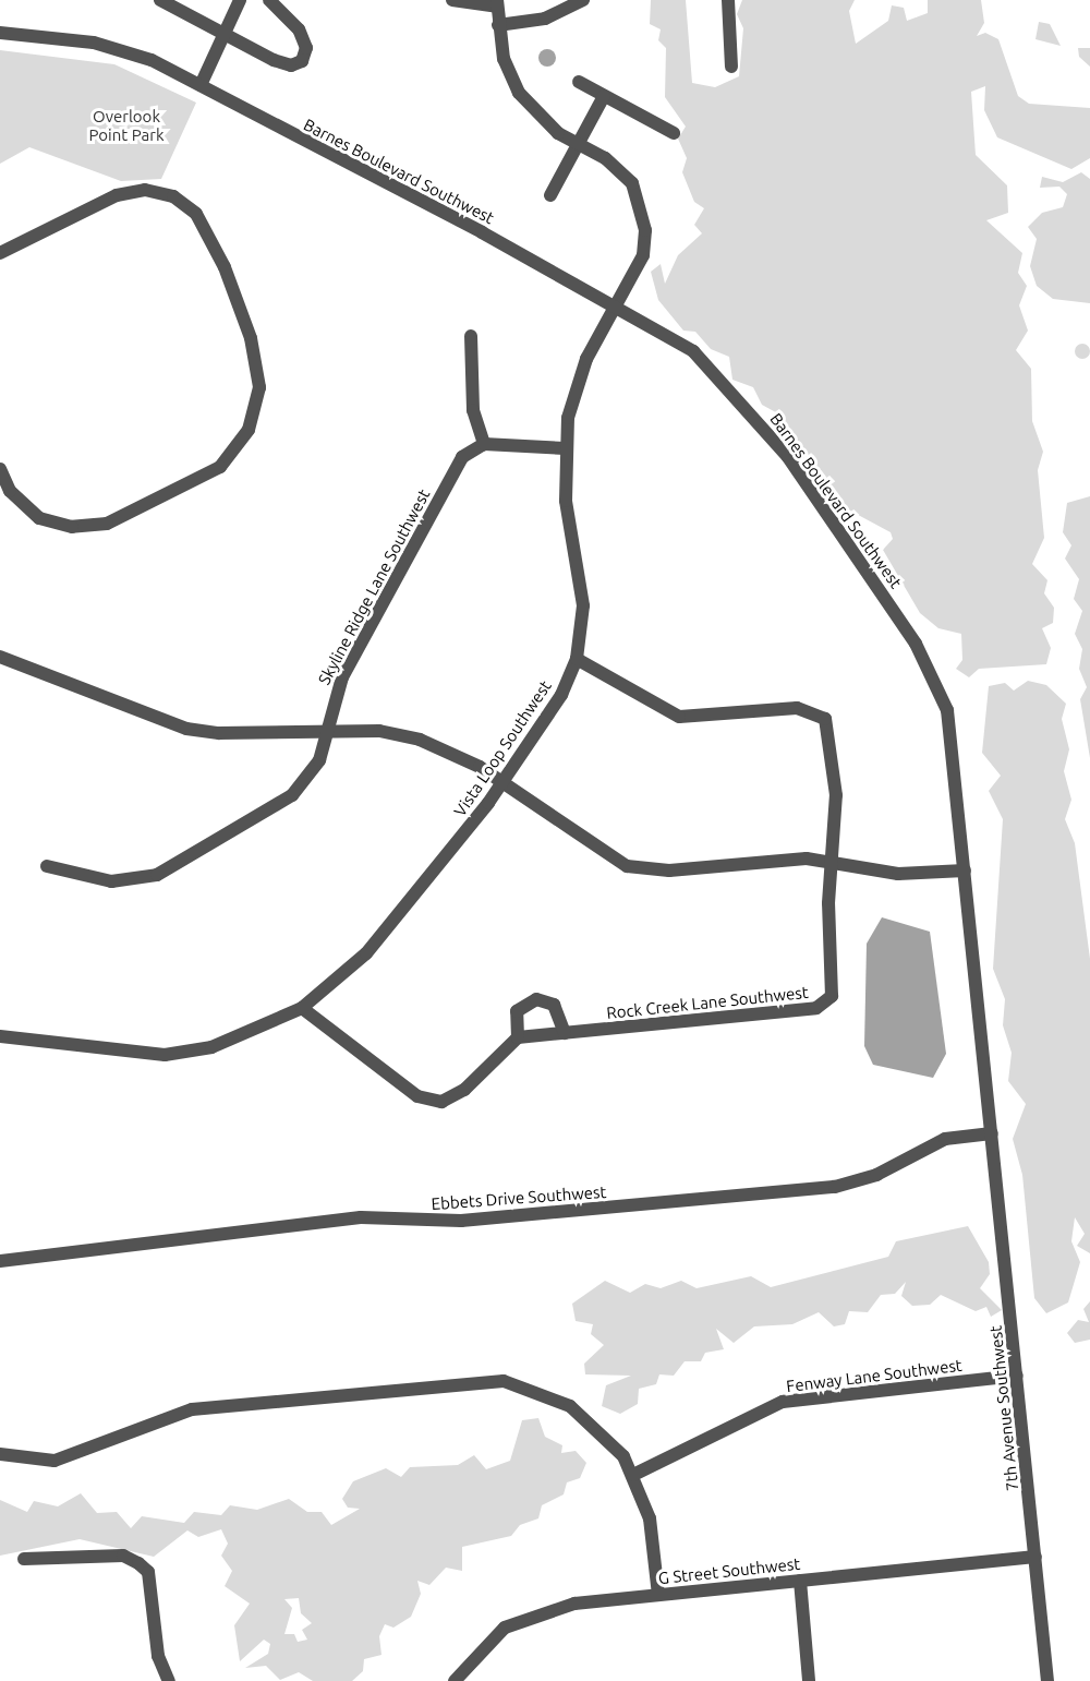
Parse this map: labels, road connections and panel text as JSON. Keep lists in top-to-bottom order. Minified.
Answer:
{"streets":{"street":["Barnes Boulevard Southwest","Skyline Ridge Lane Southwest","Vista Loop Southwest","Rock Creek Lane Southwest","Ebbets Drive Southwest","Fenway Lane Southwest","7th Avenue Southwest","G Street Southwest"]},"crossings":[["Barnes Boulevard Southwest","Vista Loop Southwest"],["Barnes Boulevard Southwest","Ebbets Drive Southwest"],["Barnes Boulevard Southwest","7th Avenue Southwest"],["Ebbets Drive Southwest","7th Avenue Southwest"],["Fenway Lane Southwest","7th Avenue Southwest"],["7th Avenue Southwest","G Street Southwest"]],"parks":["Overlook Point Park"]}
